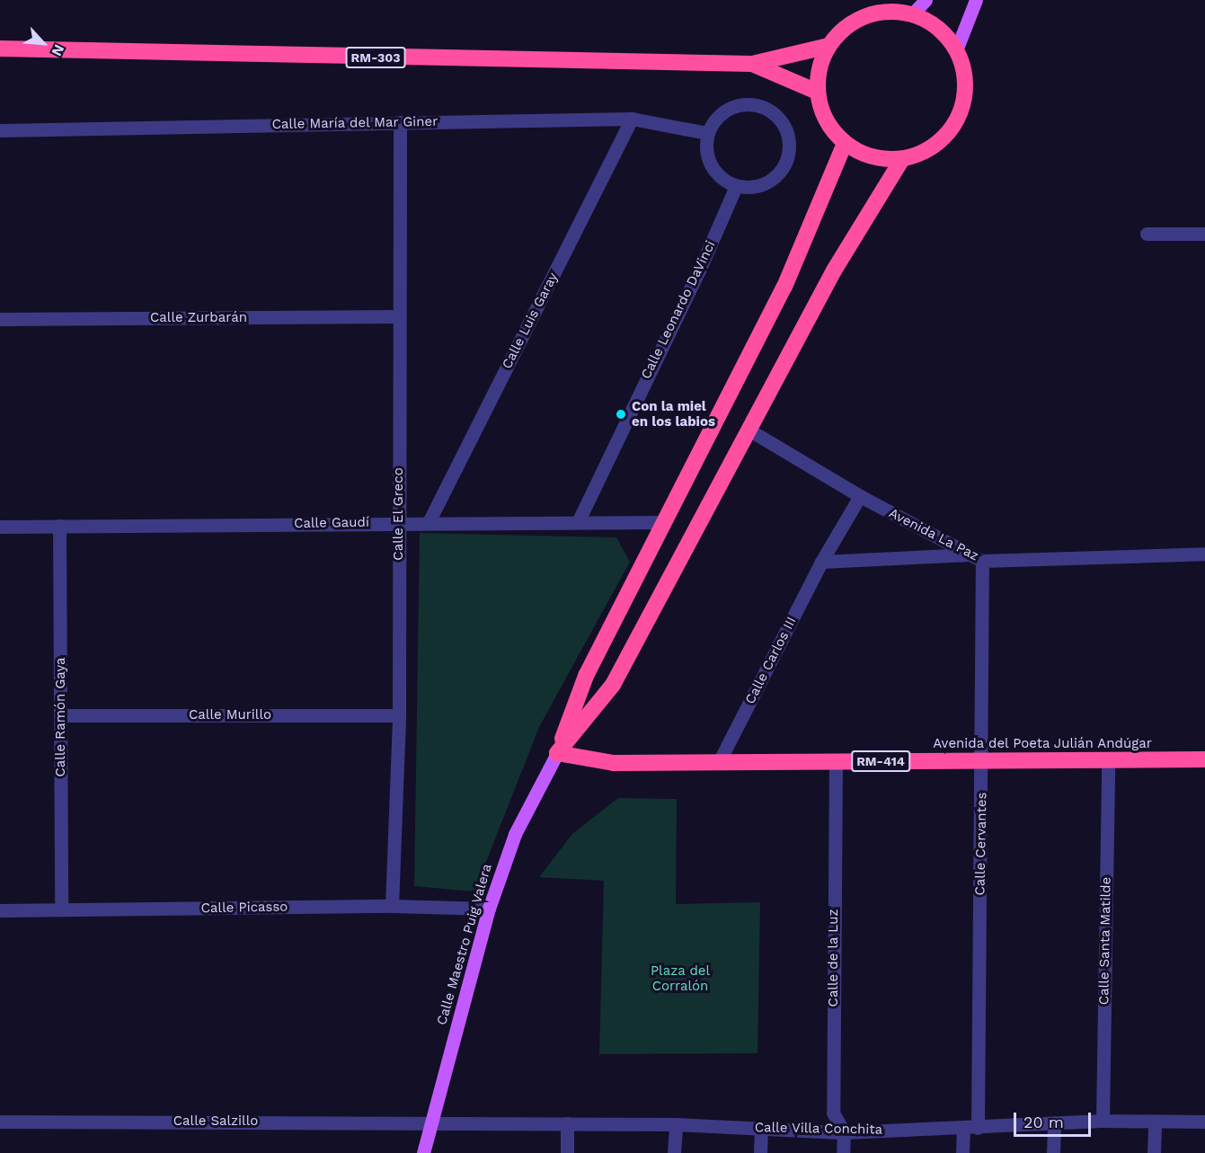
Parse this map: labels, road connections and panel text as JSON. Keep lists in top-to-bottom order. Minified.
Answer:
{"streets":{"highway":["RM-303","Avenida del Poeta Julián Andúgar","RM-414"],"main road":["Calle Maestro Puig Valera"],"street":["Calle María del Mar Giner","Calle Leonardo DaVinci","Calle Zurbarán","Calle Luis Garay","Calle El Greco","Calle Gaudí","Avenida La Paz","Calle Carlos III","Calle Murillo","Calle Ramón Gaya","Calle Cervantes","Calle Picasso","Calle Santa Matilde","Calle de la Luz","Calle Salzillo","Calle Villa Conchita"]},"crossings":[["Calle María del Mar Giner","Calle Leonardo DaVinci"],["Calle María del Mar Giner","Calle Luis Garay"],["Calle María del Mar Giner","Calle El Greco"],["Calle Leonardo DaVinci","Calle Gaudí"],["Calle Zurbarán","Calle El Greco"],["Calle Luis Garay","Calle Gaudí"],["Calle El Greco","Calle Gaudí"],["Calle El Greco","Calle Murillo"],["Calle El Greco","Calle Picasso"],["Calle Gaudí","Calle Ramón Gaya"],["Avenida La Paz","Calle Carlos III"],["Avenida La Paz","Calle Cervantes"],["Calle Carlos III","Avenida del Poeta Julián Andúgar"],["Calle Murillo","Calle Ramón Gaya"],["Calle Ramón Gaya","Calle Picasso"],["Avenida del Poeta Julián Andúgar","Calle Cervantes"],["Avenida del Poeta Julián Andúgar","Calle Santa Matilde"],["Avenida del Poeta Julián Andúgar","Calle Maestro Puig Valera"],["Avenida del Poeta Julián Andúgar","Calle de la Luz"],["Calle Cervantes","Calle Villa Conchita"],["Calle Picasso","Calle Maestro Puig Valera"],["Calle Santa Matilde","Calle Villa Conchita"],["Calle Maestro Puig Valera","Calle Salzillo"],["Calle Maestro Puig Valera","Calle Villa Conchita"],["Calle de la Luz","Calle Villa Conchita"],["Calle Salzillo","Calle Villa Conchita"]],"parks":["Plaza del Corralón"],"places":["Con la miel en los labios"],"scale_bar":"20 m","north":"bottom right"}
